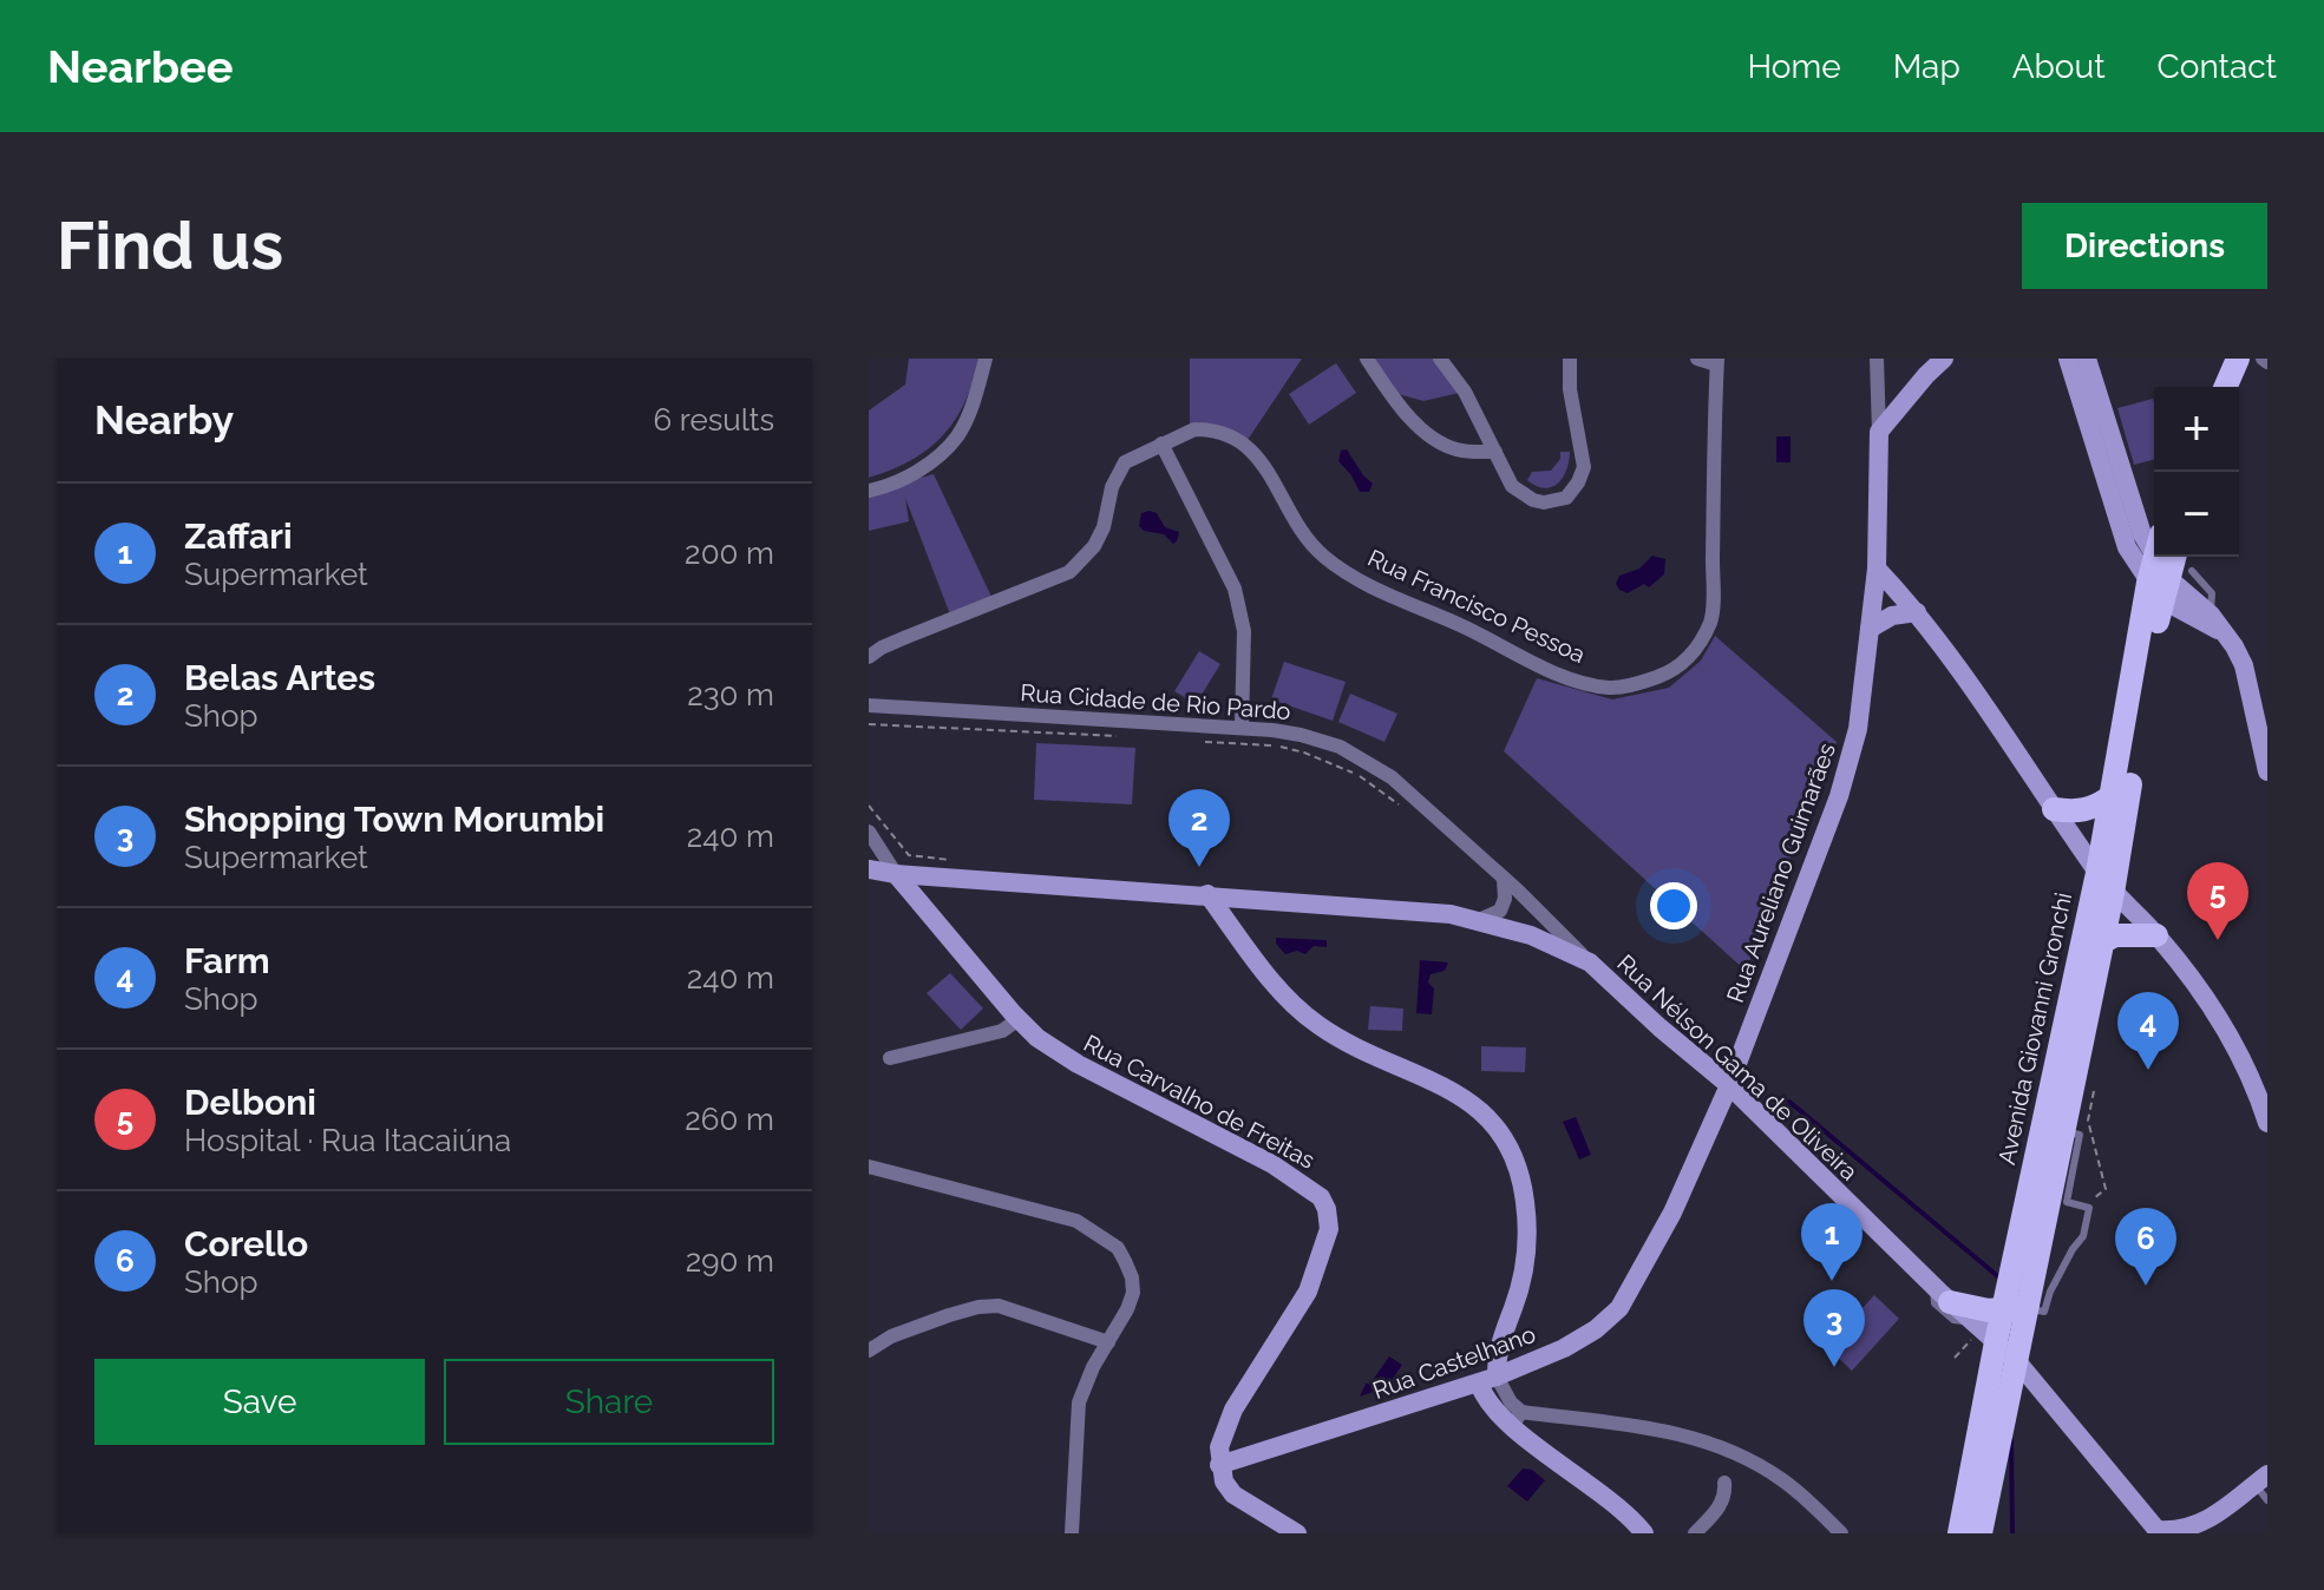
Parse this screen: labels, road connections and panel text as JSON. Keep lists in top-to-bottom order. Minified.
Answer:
{"streets":{"main road":["Avenida Giovanni Gronchi"],"street":["Rua Francisco Pessoa","Rua Cidade de Rio Pardo","Rua Aureliano Guimarães","Rua Nélson Gama de Oliveira","Rua Carvalho de Freitas","Rua Castelhano"]},"crossings":[["Rua Cidade de Rio Pardo","Rua Nélson Gama de Oliveira"],["Rua Aureliano Guimarães","Rua Nélson Gama de Oliveira"],["Rua Aureliano Guimarães","Rua Castelhano"],["Avenida Giovanni Gronchi","Rua Nélson Gama de Oliveira"],["Rua Nélson Gama de Oliveira","Rua Carvalho de Freitas"],["Rua Nélson Gama de Oliveira","Rua Castelhano"],["Rua Carvalho de Freitas","Rua Castelhano"]],"page":{"header":"Nearbee","nav":["Home","Map","About","Contact"],"buttons":["Directions",["Save","Share"]],"title":"Find us","heading":["Nearby","6 results"],"map_buttons":["+","−"],"list":[{"mark":"1","name":"Zaffari","note":"Supermarket","value":"200 m"},{"mark":"2","name":"Belas Artes","note":"Shop","value":"230 m"},{"mark":"3","name":"Shopping Town Morumbi","note":"Supermarket","value":"240 m"},{"mark":"4","name":"Farm","note":"Shop","value":"240 m"},{"mark":"5","name":"Delboni","note":"Hospital · Rua Itacaiúna","value":"260 m"},{"mark":"6","name":"Corello","note":"Shop","value":"290 m"}],"pins":["2","5","4","1","6","3"]}}
